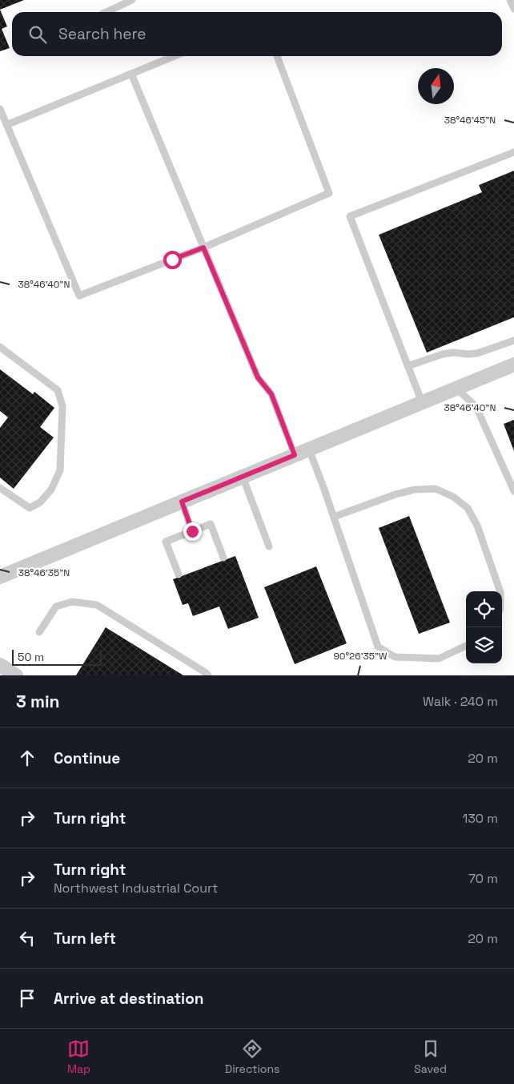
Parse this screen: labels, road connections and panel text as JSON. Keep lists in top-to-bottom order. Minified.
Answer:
{"scale_bar":"50 m","north":"top","page":{"search":"Search here","scale":"50 m","heading":["3 min","Walk · 240 m"],"list":[["Continue","20 m"],["Turn right","130 m"],["Turn right","Northwest Industrial Court","70 m"],["Turn left","20 m"],"Arrive at destination"],"nav":["Map","Directions","Saved"]},"coordinates":["38°46'45\"N","38°46'40\"N","38°46'35\"N","90°26'35\"W"]}
